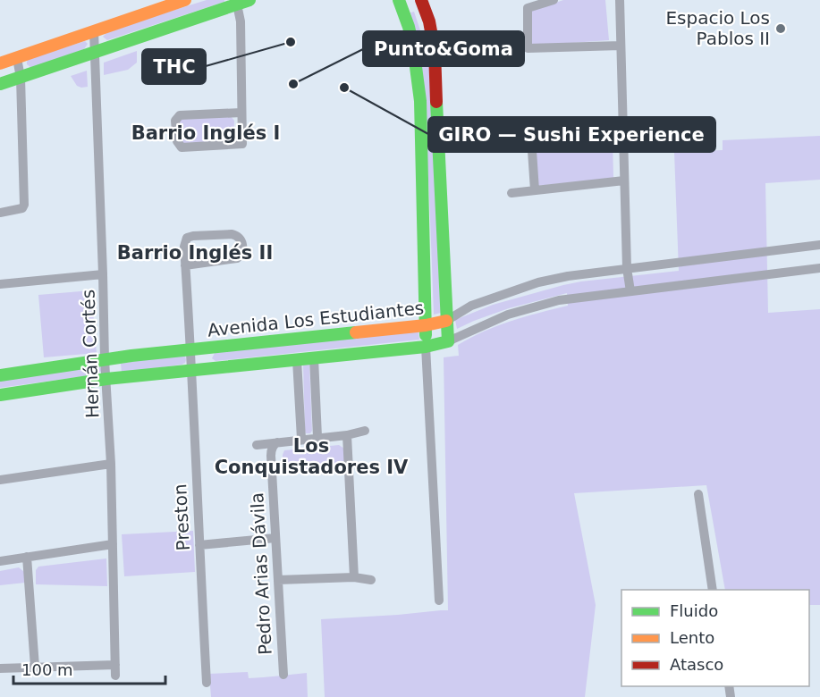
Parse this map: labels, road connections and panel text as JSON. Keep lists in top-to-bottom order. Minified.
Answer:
{"streets":{"street":["Avenida Los Estudiantes","Hernán Cortés","Preston","Pedro Arias Dávila"]},"crossings":[["Avenida Los Estudiantes","Hernán Cortés"],["Avenida Los Estudiantes","Preston"]],"districts":["Barrio Inglés I","Barrio Inglés II","Los Conquistadores IV"],"places":["Espacio Los Pablos II","THC","Punto&Goma","GIRO — Sushi Experience"],"legend":["Fluido","Lento","Atasco"],"scale_bar":"100 m"}
